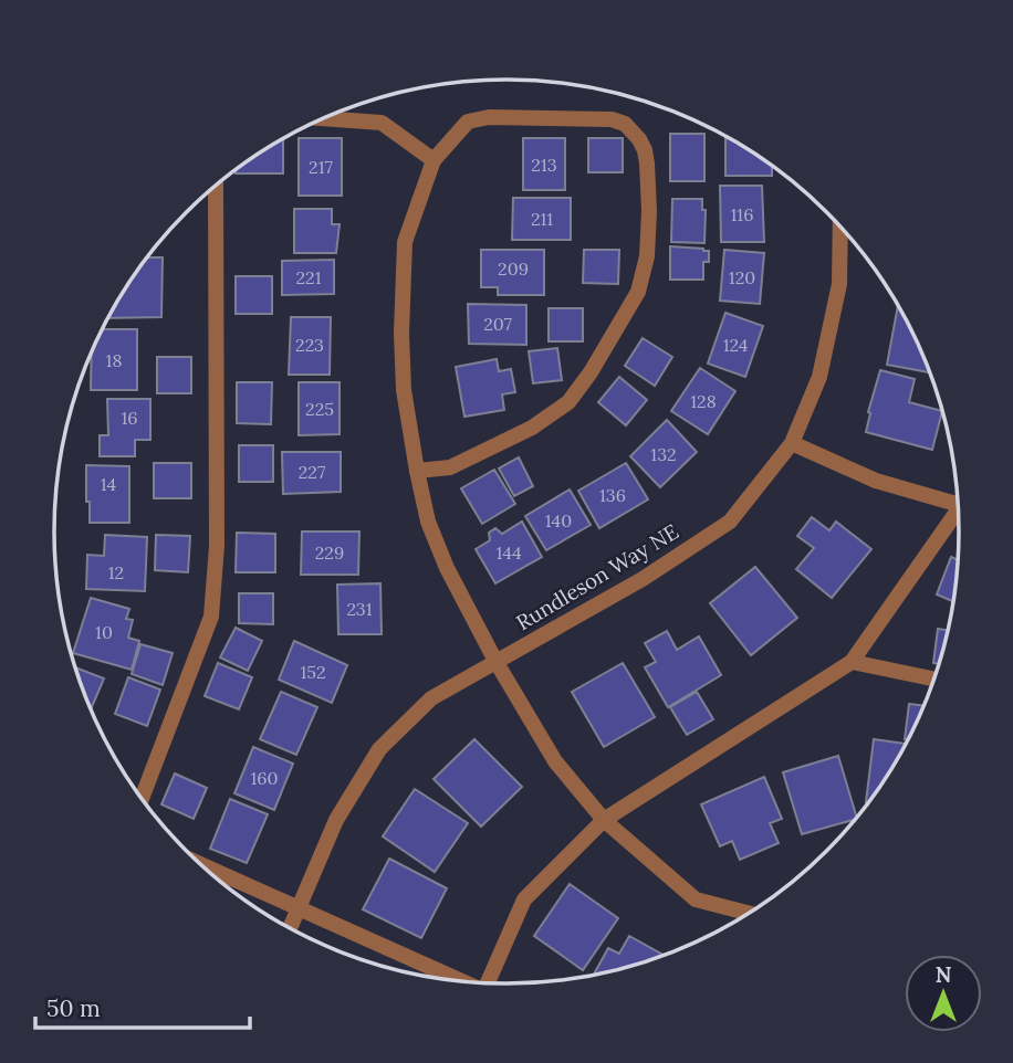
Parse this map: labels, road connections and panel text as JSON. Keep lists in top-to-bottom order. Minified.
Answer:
{"streets":{"street":["Rundleson Way NE"]},"house_numbers":["213","217","116","211","209","221","120","207","223","124","18","128","225","16","132","227","14","136","140","229","144","12","231","10","152","160"],"scale_bar":"50 m","north":"top"}
